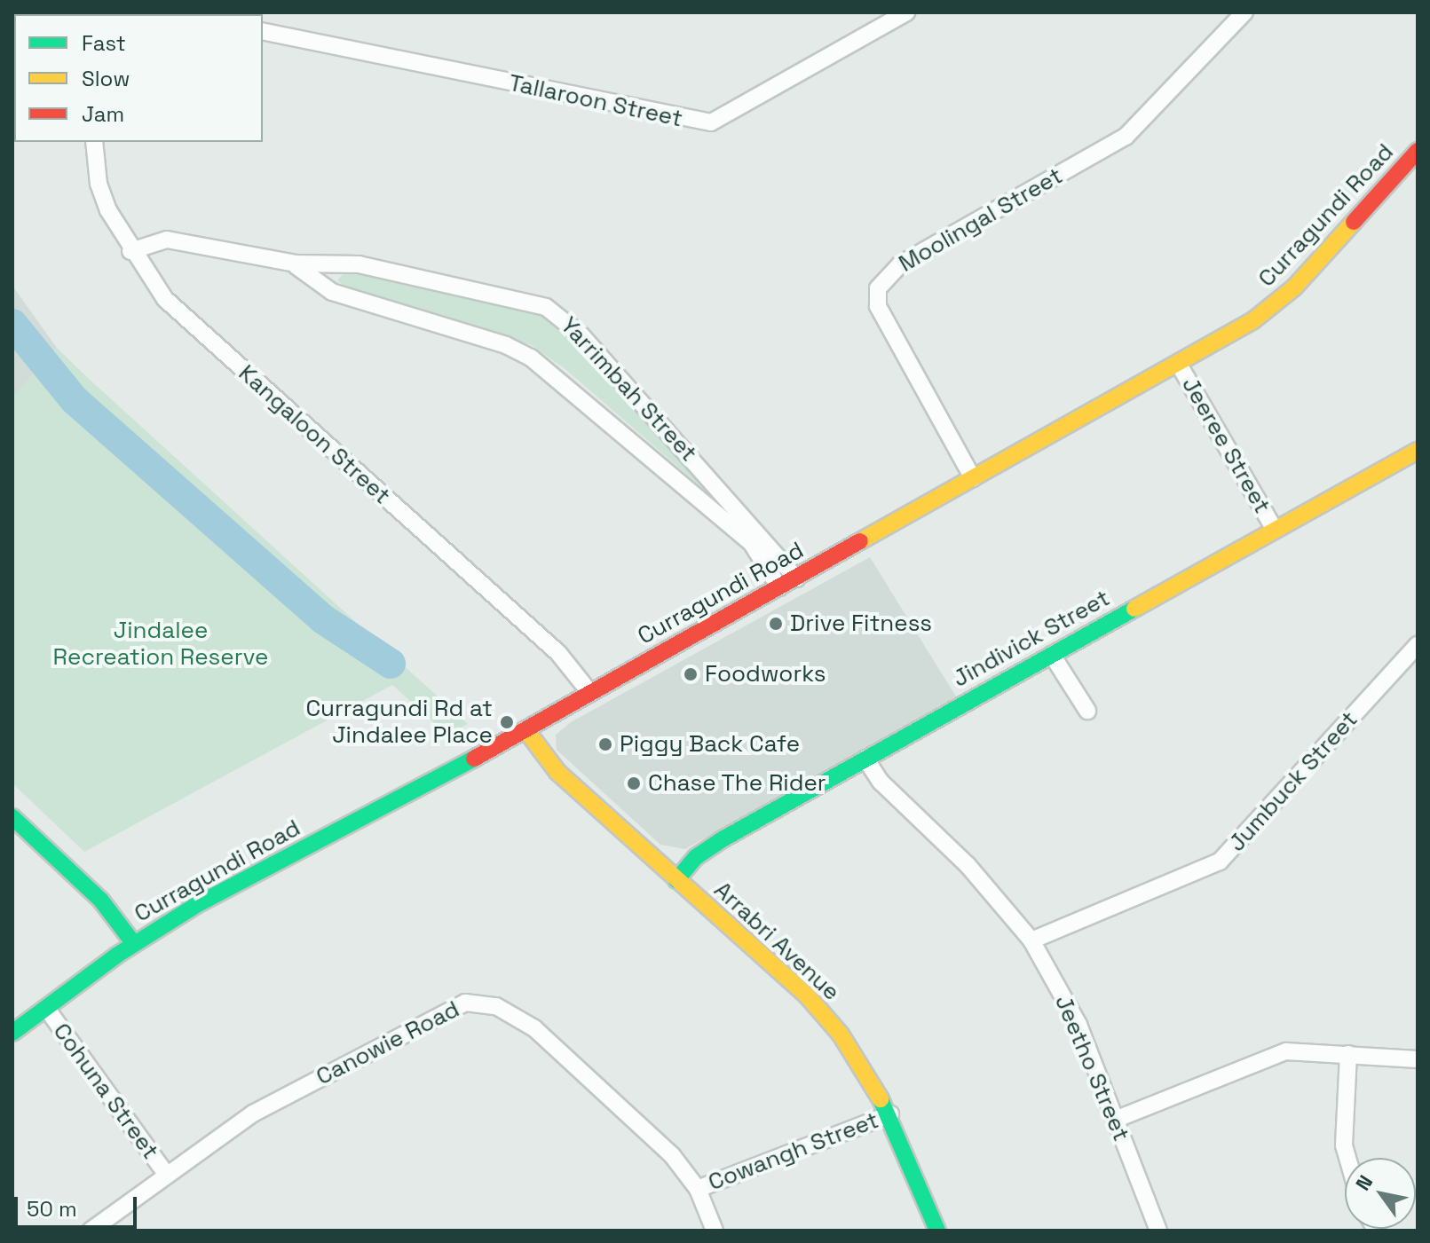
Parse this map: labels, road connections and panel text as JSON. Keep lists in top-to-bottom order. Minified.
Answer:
{"streets":{"street":["Tallaroon Street","Curragundi Road","Moolingal Street","Yarrimbah Street","Kangaloon Street","Jeeree Street","Jindivick Street","Jumbuck Street","Arrabri Avenue","Canowie Road","Jeetho Street","Cohuna Street","Cowangh Street"]},"crossings":[["Curragundi Road","Moolingal Street"],["Curragundi Road","Yarrimbah Street"],["Curragundi Road","Kangaloon Street"],["Curragundi Road","Jeeree Street"],["Curragundi Road","Arrabri Avenue"],["Curragundi Road","Cohuna Street"],["Yarrimbah Street","Kangaloon Street"],["Jeeree Street","Jindivick Street"],["Jindivick Street","Arrabri Avenue"],["Jindivick Street","Jeetho Street"],["Jumbuck Street","Jeetho Street"],["Arrabri Avenue","Cowangh Street"],["Canowie Road","Cohuna Street"],["Canowie Road","Cowangh Street"]],"parks":["Jindalee Recreation Reserve"],"places":["Drive Fitness","Foodworks","Curragundi Rd at Jindalee Place","Piggy Back Cafe","Chase The Rider"],"legend":["Fast","Slow","Jam"],"scale_bar":"50 m","north":"top left"}
